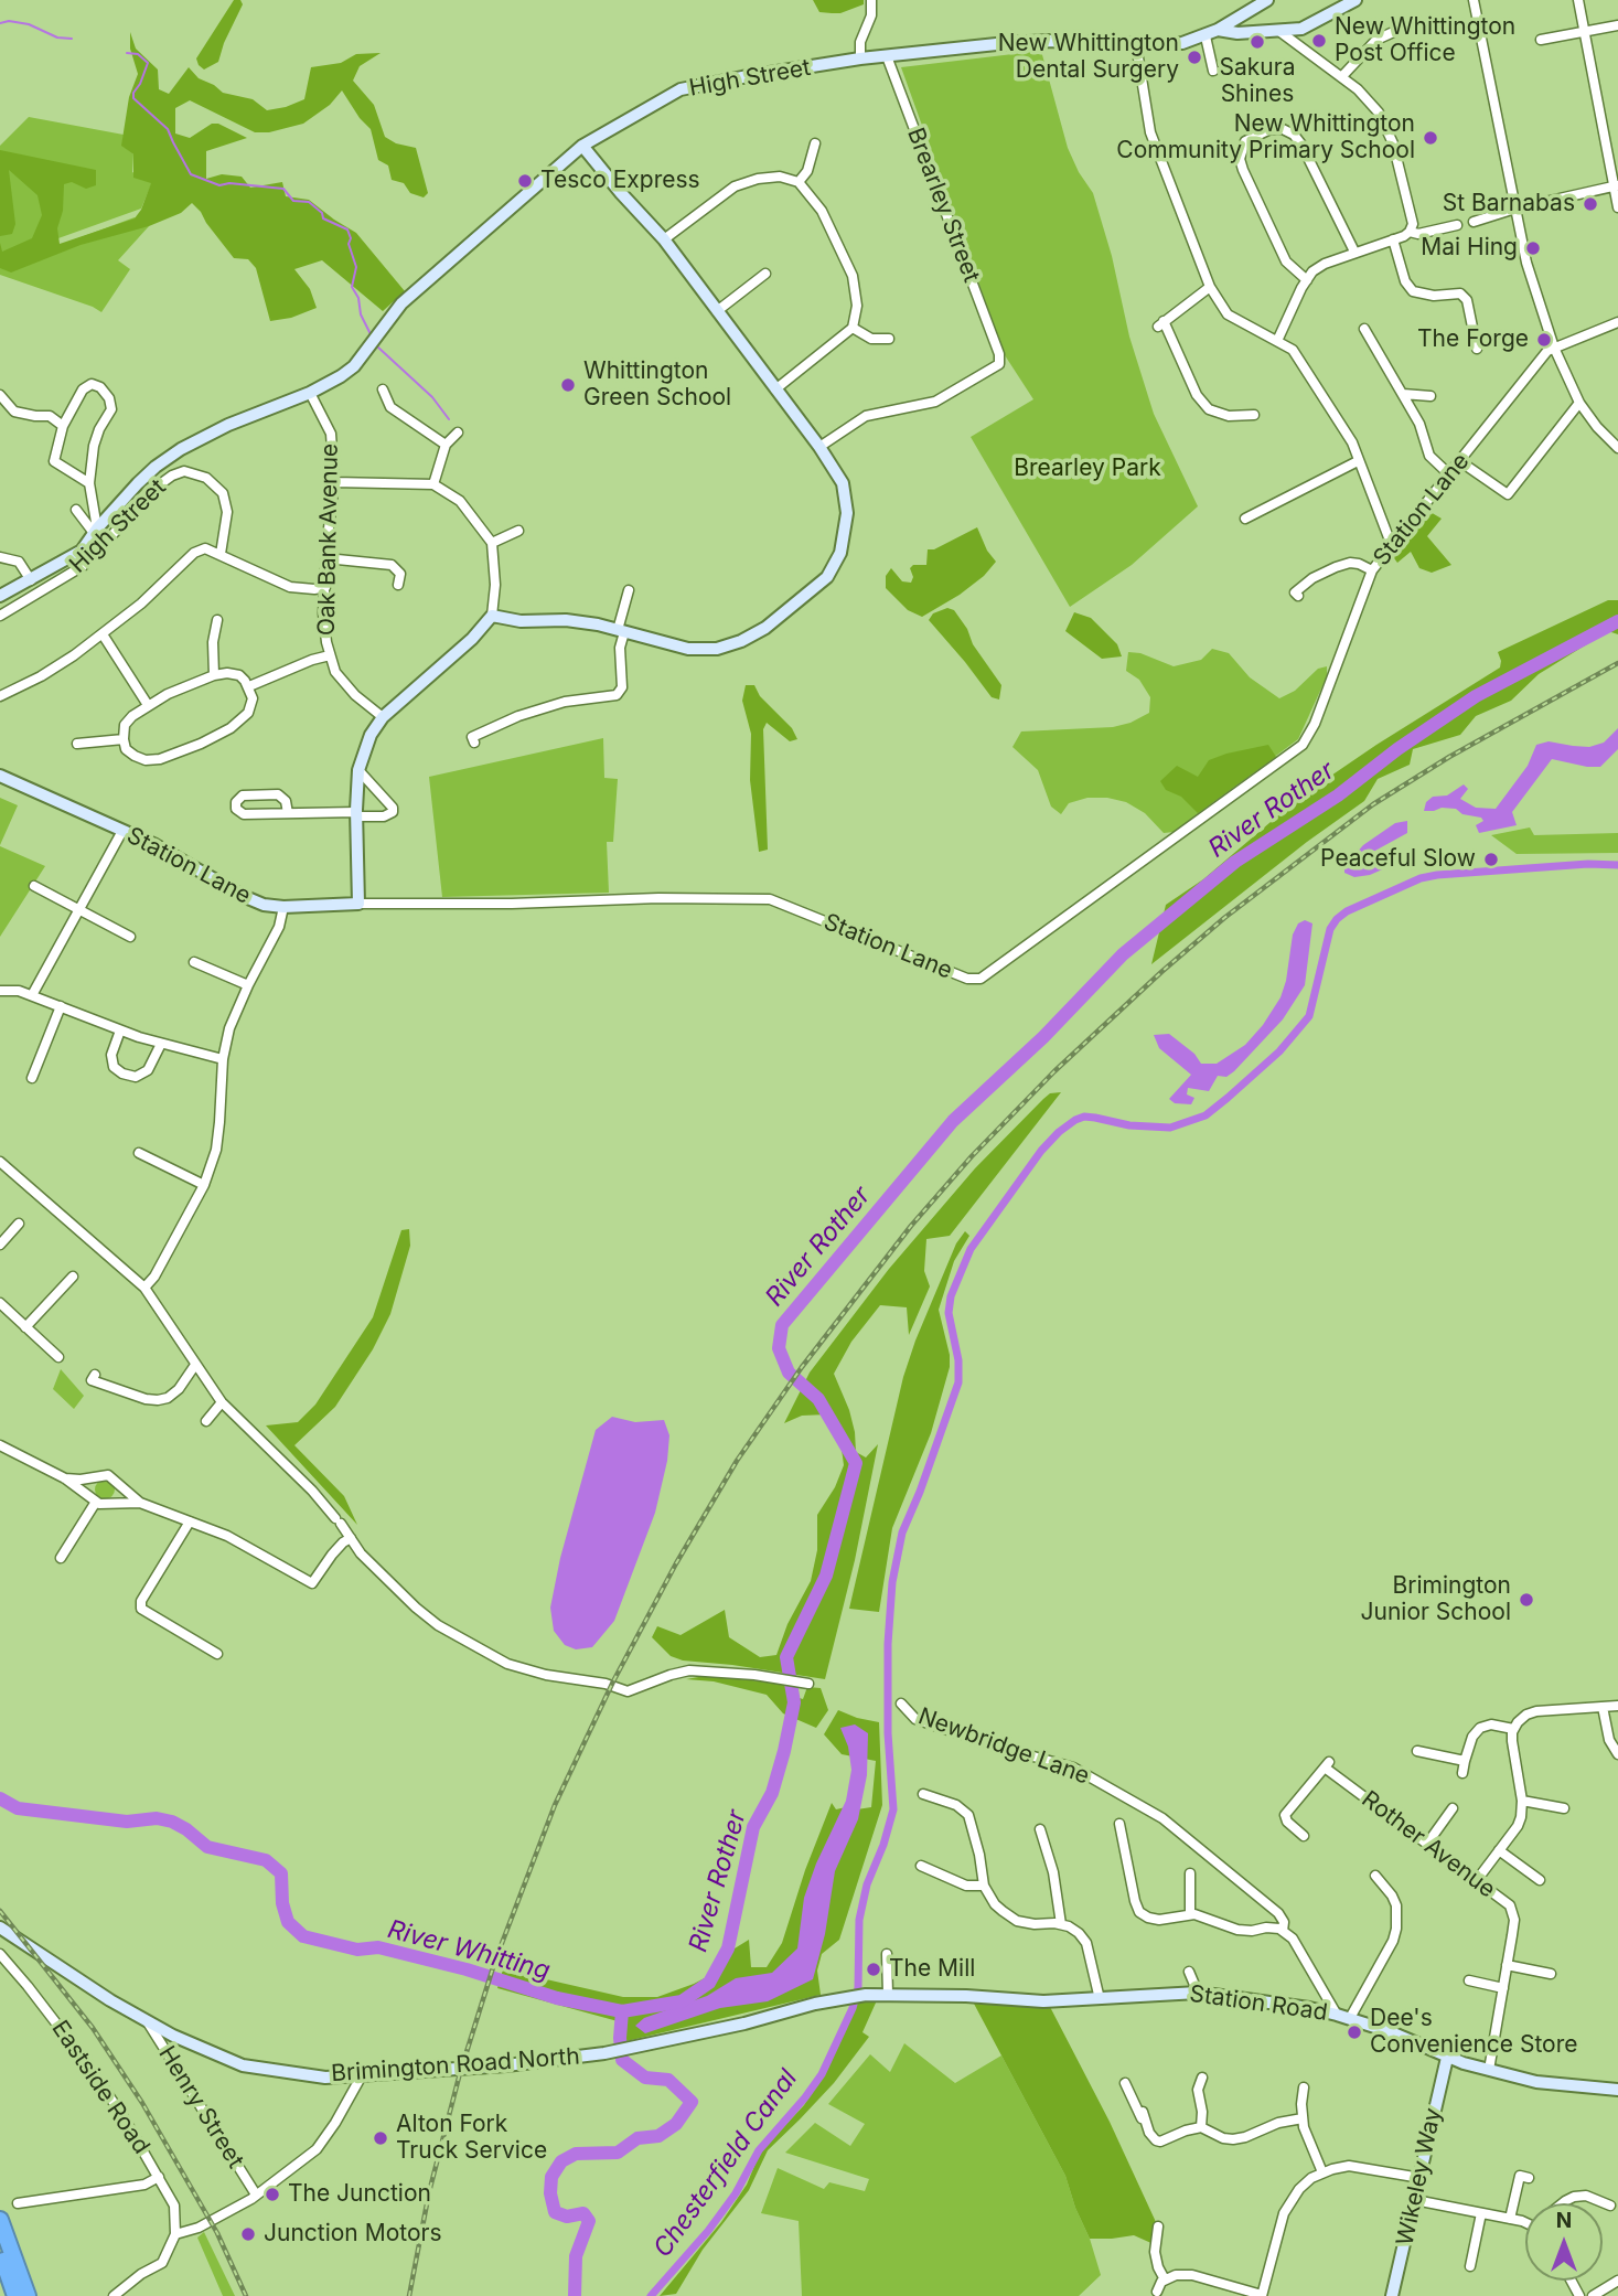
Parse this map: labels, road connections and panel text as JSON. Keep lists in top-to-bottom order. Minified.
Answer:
{"streets":{"main road":["High Street","Station Lane","Station Road","Brimington Road North","Wikeley Way"],"street":["Brearley Street","Oak Bank Avenue","Newbridge Lane","Rother Avenue","Eastside Road","Henry Street"]},"crossings":[["High Street","Brearley Street"],["High Street","Oak Bank Avenue"],["Newbridge Lane","Station Road"],["Rother Avenue","Station Road"],["Station Road","Brimington Road North"],["Station Road","Wikeley Way"],["Brimington Road North","Henry Street"]],"water":["River Rother","River Whitting","Chesterfield Canal"],"parks":["Brearley Park"],"places":["New Whittington Post Office","Sakura Shines","New Whittington Dental Surgery","New Whittington Community Primary School","Tesco Express","St Barnabas","Mai Hing","The Forge","Whittington Green School","Peaceful Slow","Brimington Junior School","The Mill","Dee's Convenience Store","Alton Fork Truck Service","The Junction","Junction Motors"],"north":"top"}
